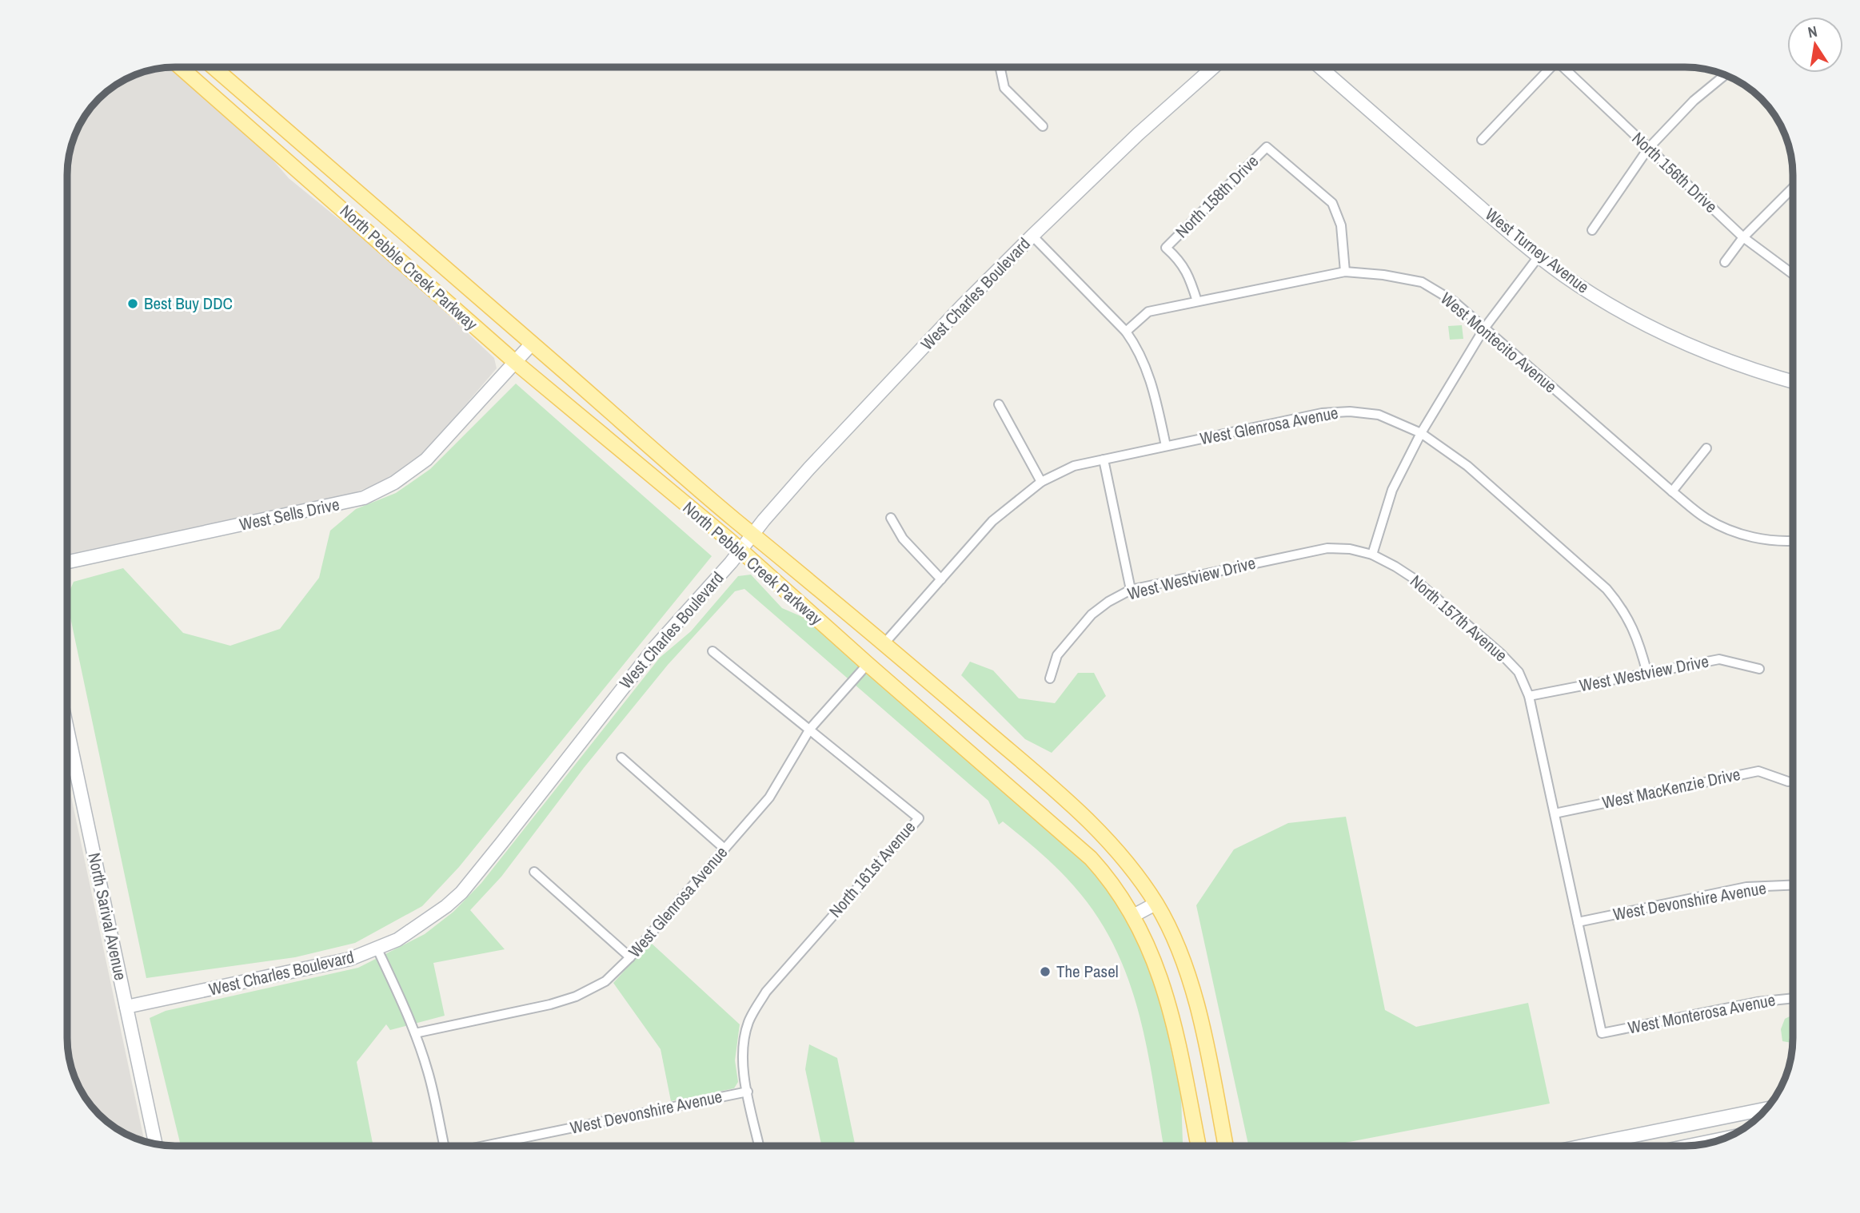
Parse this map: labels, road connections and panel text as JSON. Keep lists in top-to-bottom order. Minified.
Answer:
{"streets":{"main road":["North Pebble Creek Parkway"],"street":["North 156th Drive","North 158th Drive","West Turney Avenue","West Charles Boulevard","West Montecito Avenue","West Glenrosa Avenue","West Sells Drive","West Westview Drive","North 157th Avenue","West MacKenzie Drive","North 161st Avenue","West Devonshire Avenue","North Sarival Avenue","West Monterosa Avenue"]},"crossings":[["North 158th Drive","West Montecito Avenue"],["North Pebble Creek Parkway","West Charles Boulevard"],["North Pebble Creek Parkway","West Glenrosa Avenue"],["North Pebble Creek Parkway","West Sells Drive"],["West Charles Boulevard","North Sarival Avenue"],["West Glenrosa Avenue","West Westview Drive"],["West Glenrosa Avenue","North 161st Avenue"],["West Westview Drive","North 157th Avenue"],["North 157th Avenue","West MacKenzie Drive"],["North 157th Avenue","West Devonshire Avenue"],["North 157th Avenue","West Monterosa Avenue"],["North 161st Avenue","West Devonshire Avenue"]],"places":["Best Buy DDC","The Pasel"],"north":"top"}
